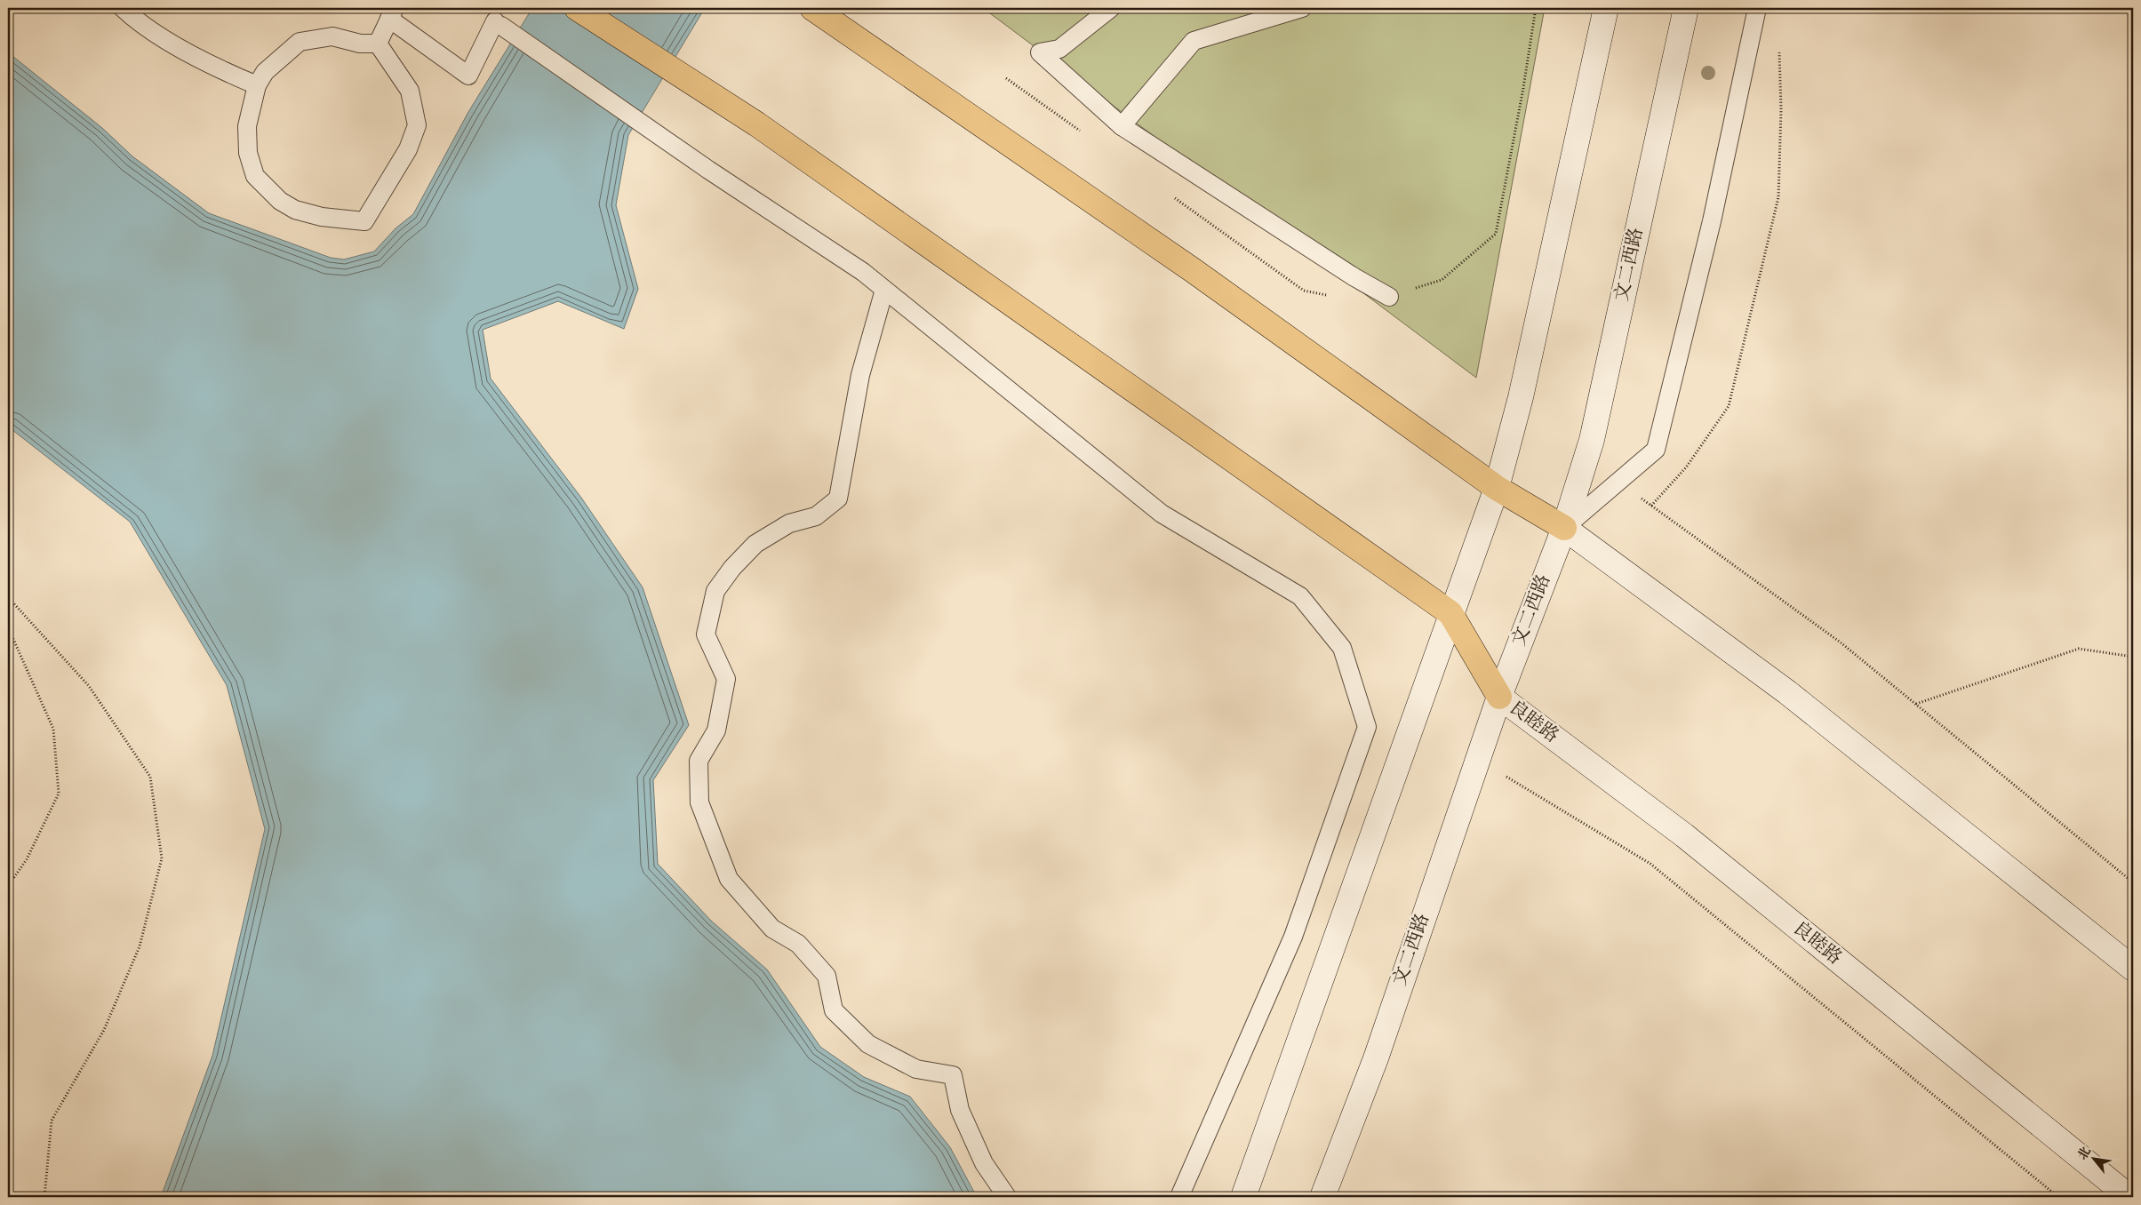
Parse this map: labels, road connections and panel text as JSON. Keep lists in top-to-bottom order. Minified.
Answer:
{"streets":{"main road":["文二西路","良睦路"]},"crossings":[["文二西路","良睦路"]],"north":"top left"}
